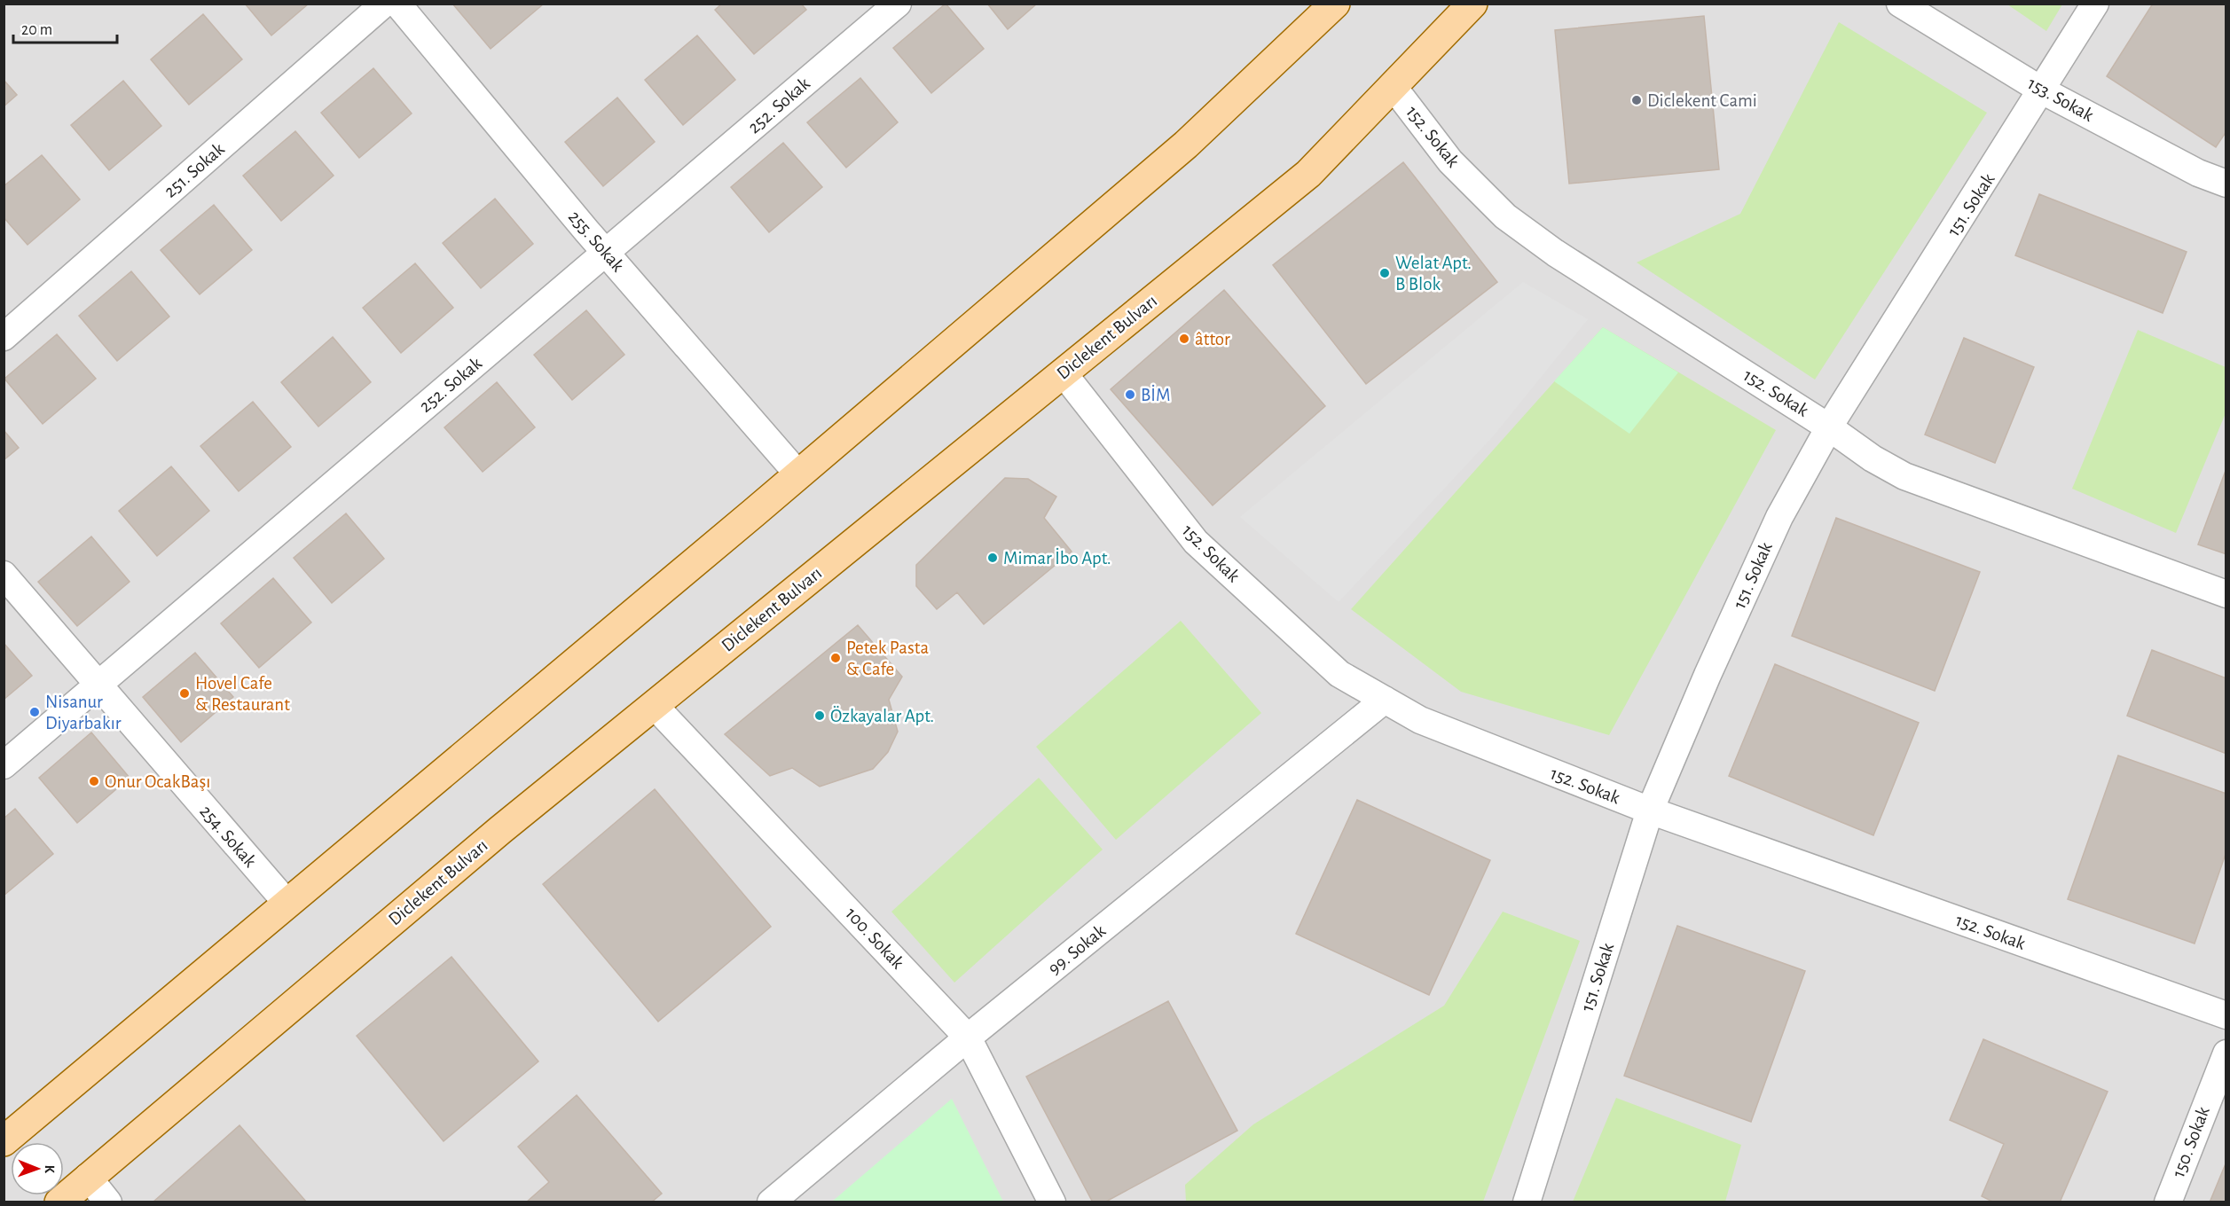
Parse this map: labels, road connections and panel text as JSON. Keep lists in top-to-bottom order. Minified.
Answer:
{"streets":{"main road":["Diclekent Bulvarı"],"street":["153. Sokak","252. Sokak","152. Sokak","251. Sokak","151. Sokak","255. Sokak","254. Sokak","100. Sokak","99. Sokak","150. Sokak"]},"crossings":[["153. Sokak","151. Sokak"],["252. Sokak","255. Sokak"],["252. Sokak","254. Sokak"],["152. Sokak","151. Sokak"],["152. Sokak","Diclekent Bulvarı"],["152. Sokak","99. Sokak"],["Diclekent Bulvarı","100. Sokak"],["100. Sokak","99. Sokak"]],"places":["Diclekent Cami","Welat Apt. B Blok","âttor","BİM","Mimar İbo Apt.","Petek Pasta & Cafe","Hovel Cafe & Restaurant","Nisanur Diyarbakır","Özkayalar Apt.","Onur OcakBaşı"],"scale_bar":"20 m","north":"right"}
